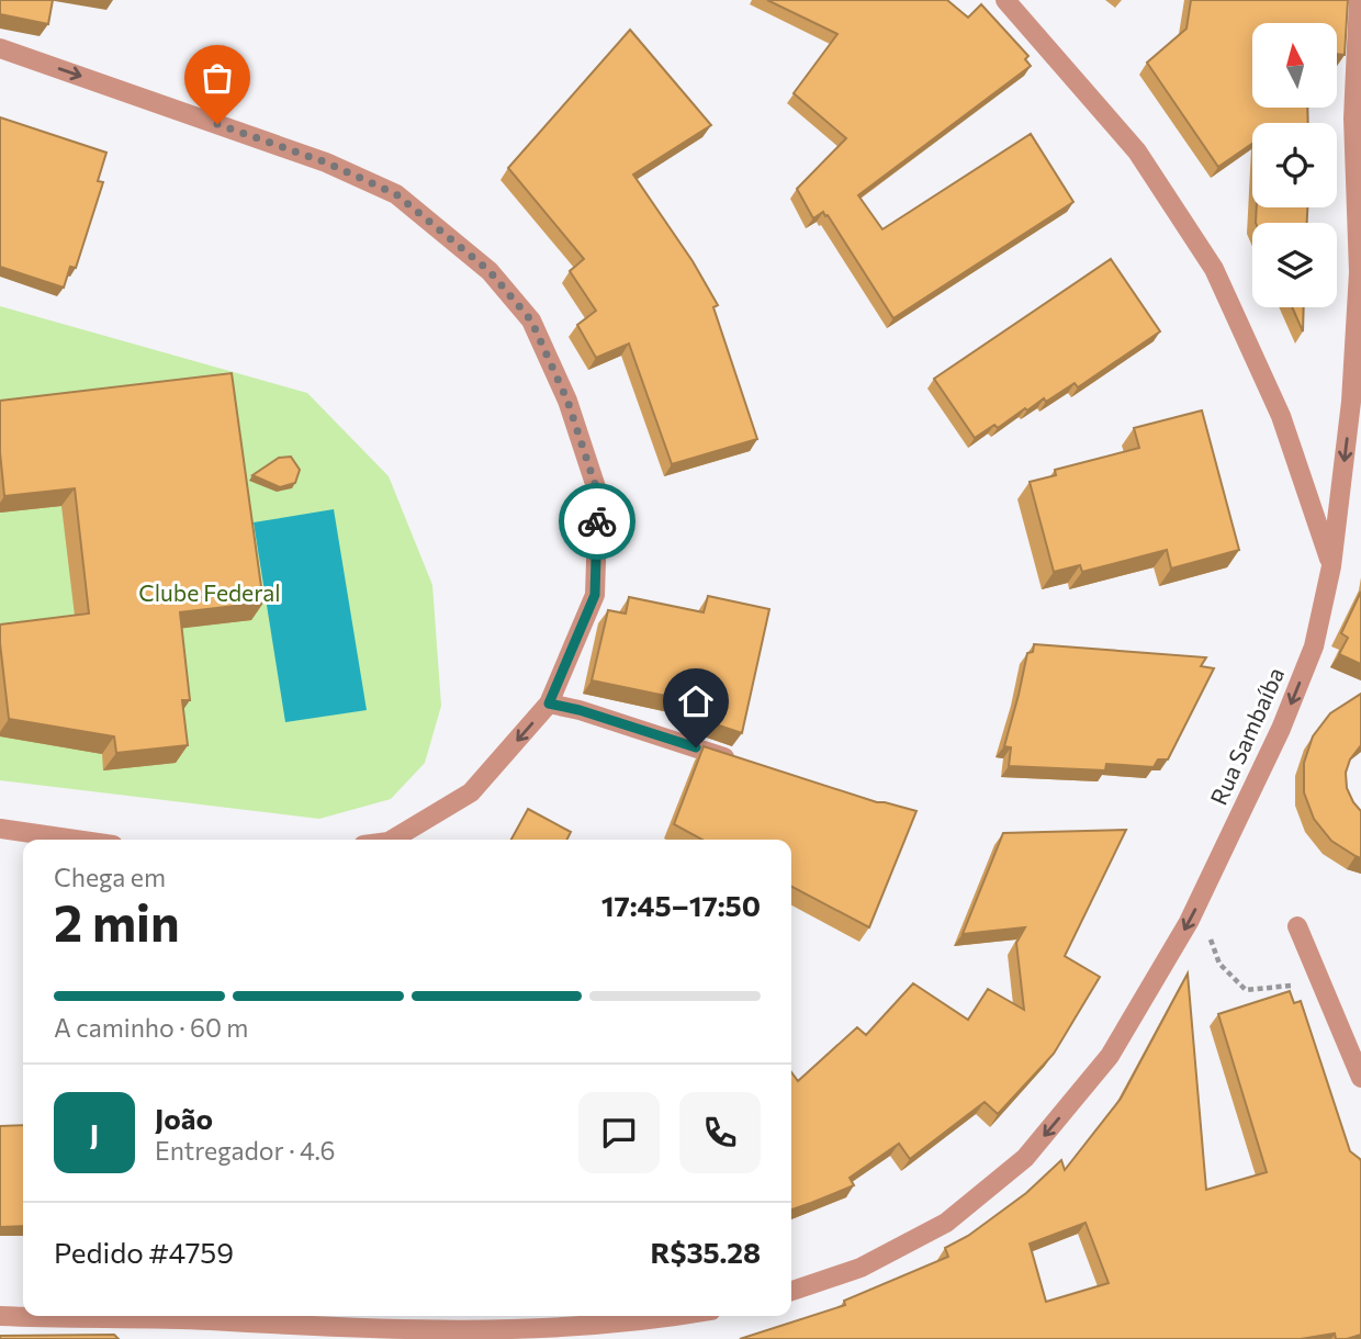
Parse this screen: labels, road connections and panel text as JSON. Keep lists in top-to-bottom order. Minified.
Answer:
{"streets":{"street":["Rua Sambaíba"]},"one_way":["Rua Sambaíba"],"parks":["Clube Federal"],"north":"top","page":{"heading":["2 min","Chega em","17:45–17:50"],"panel":["João","Entregador · 4.6","Pedido #4759","R$35.28"],"bar":"A caminho · 60 m","round":"J"}}
